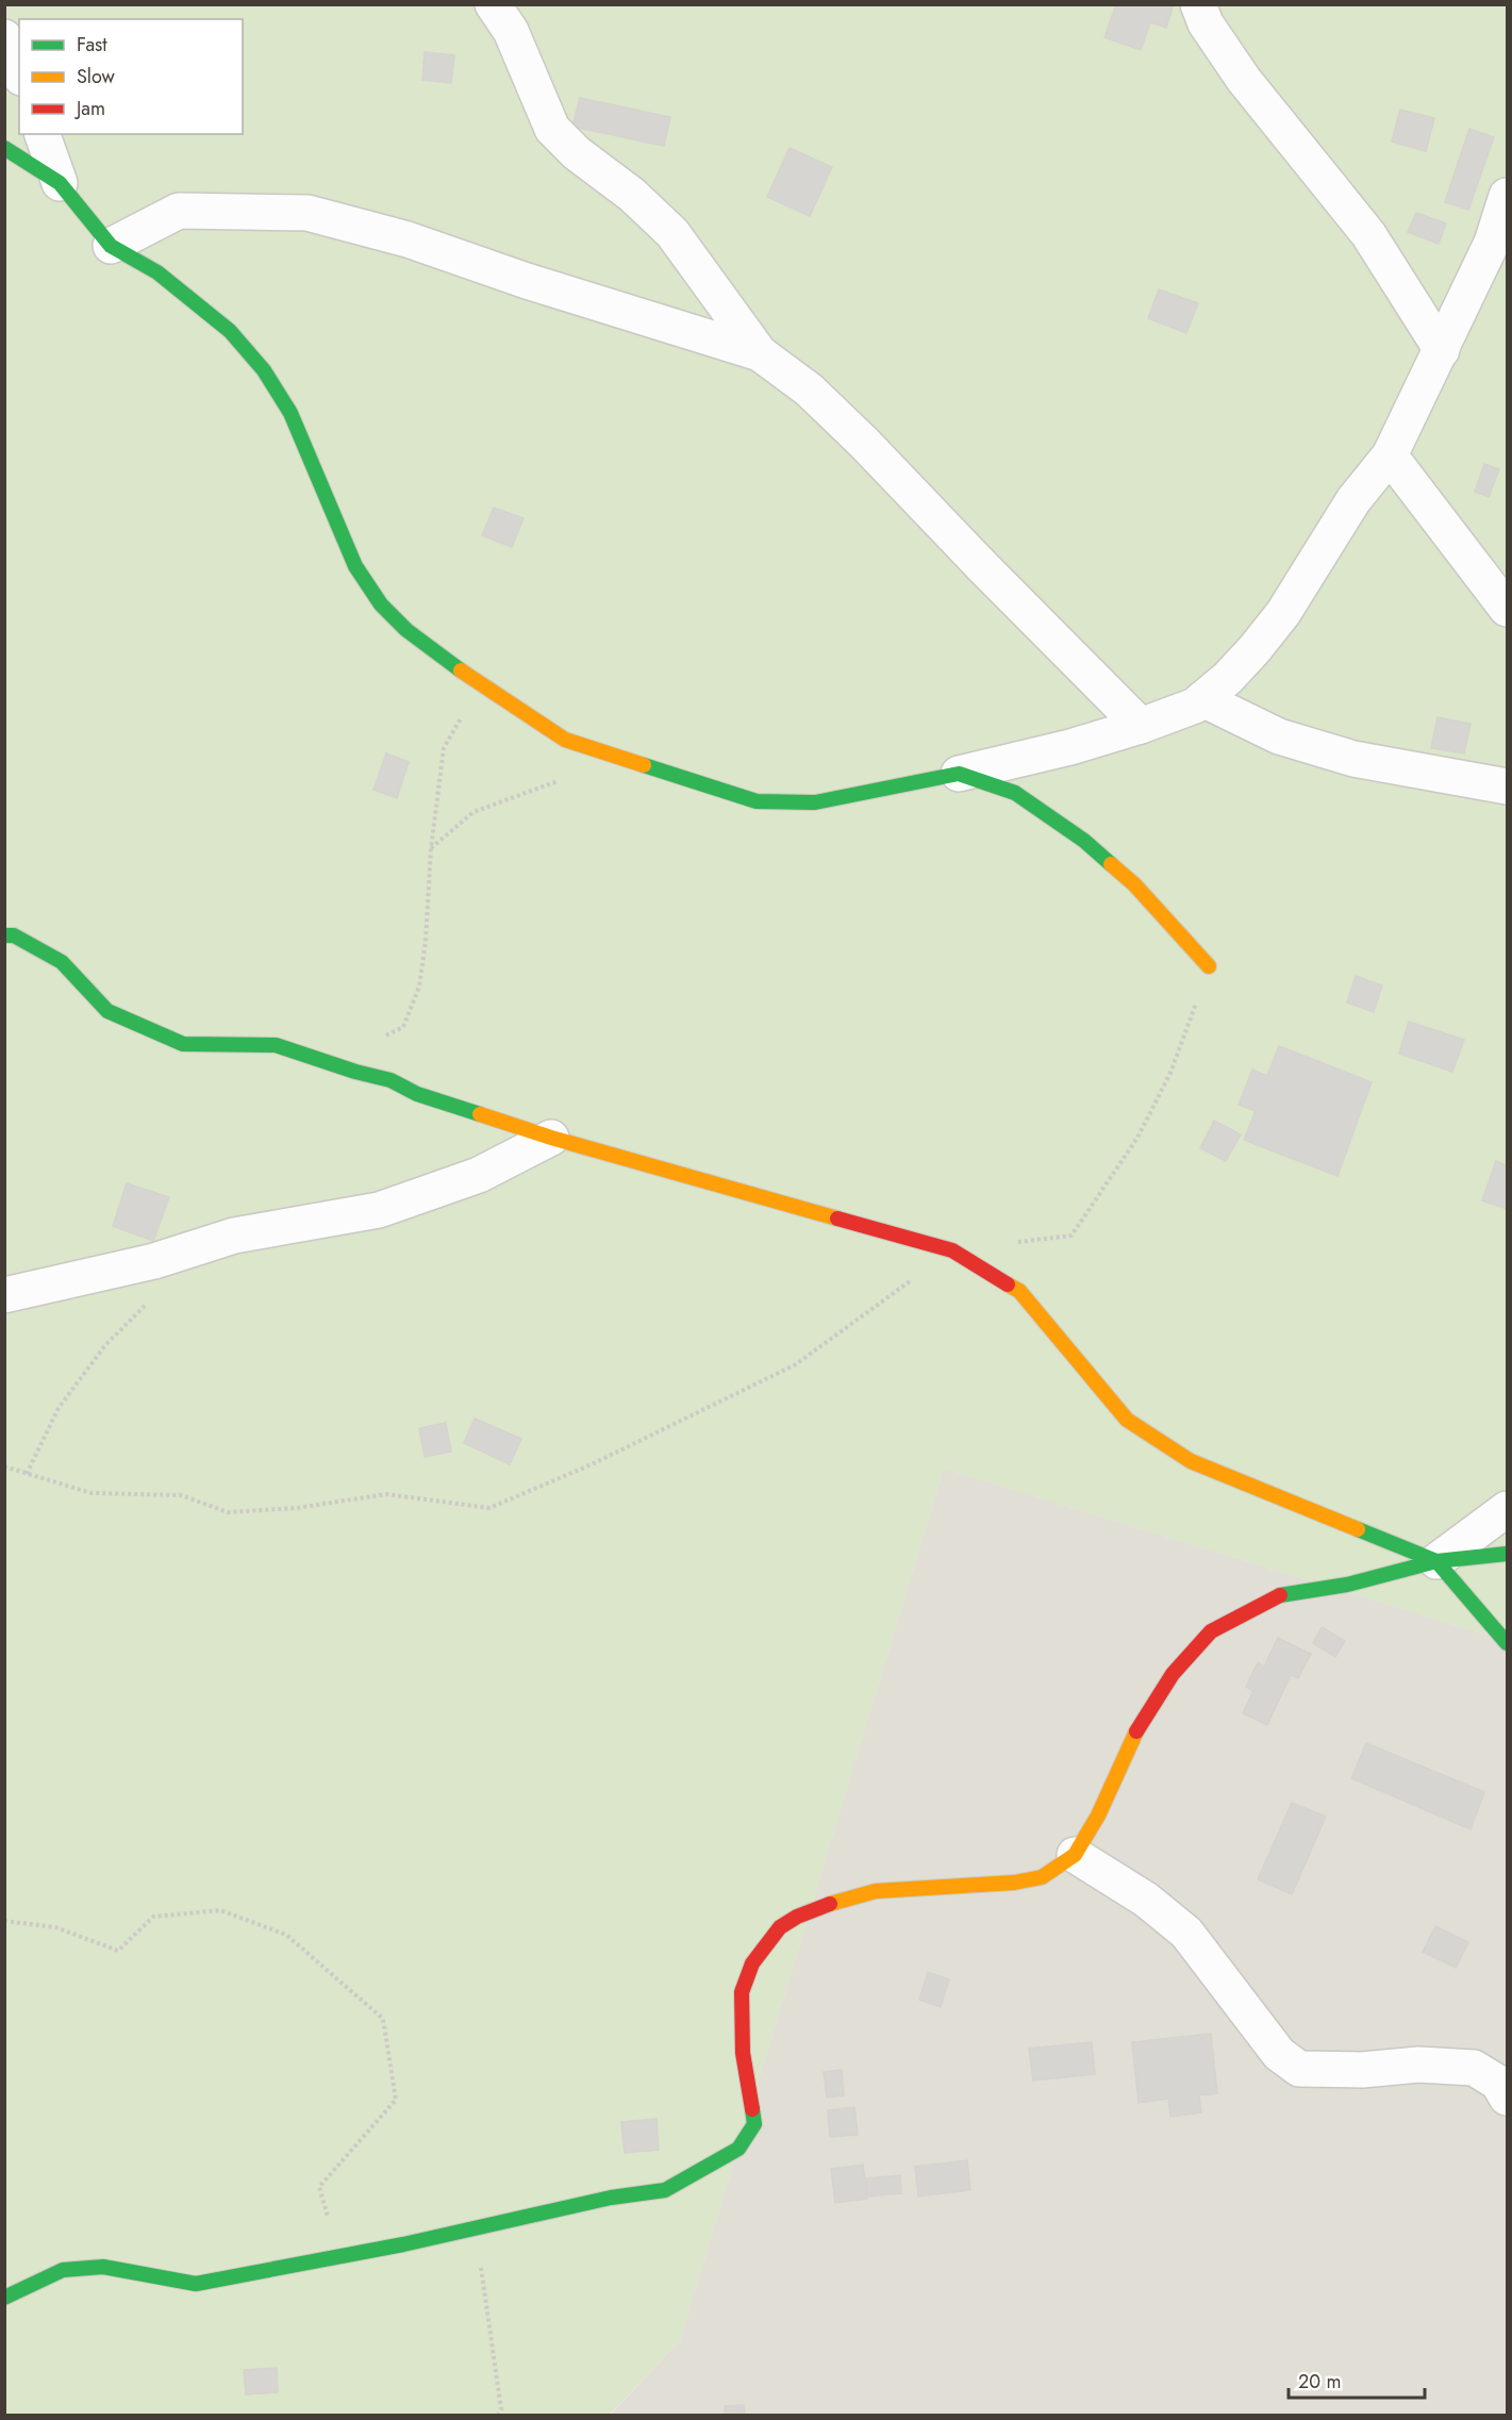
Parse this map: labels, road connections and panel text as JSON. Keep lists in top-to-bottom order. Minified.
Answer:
{"legend":["Fast","Slow","Jam"],"scale_bar":"20 m"}
